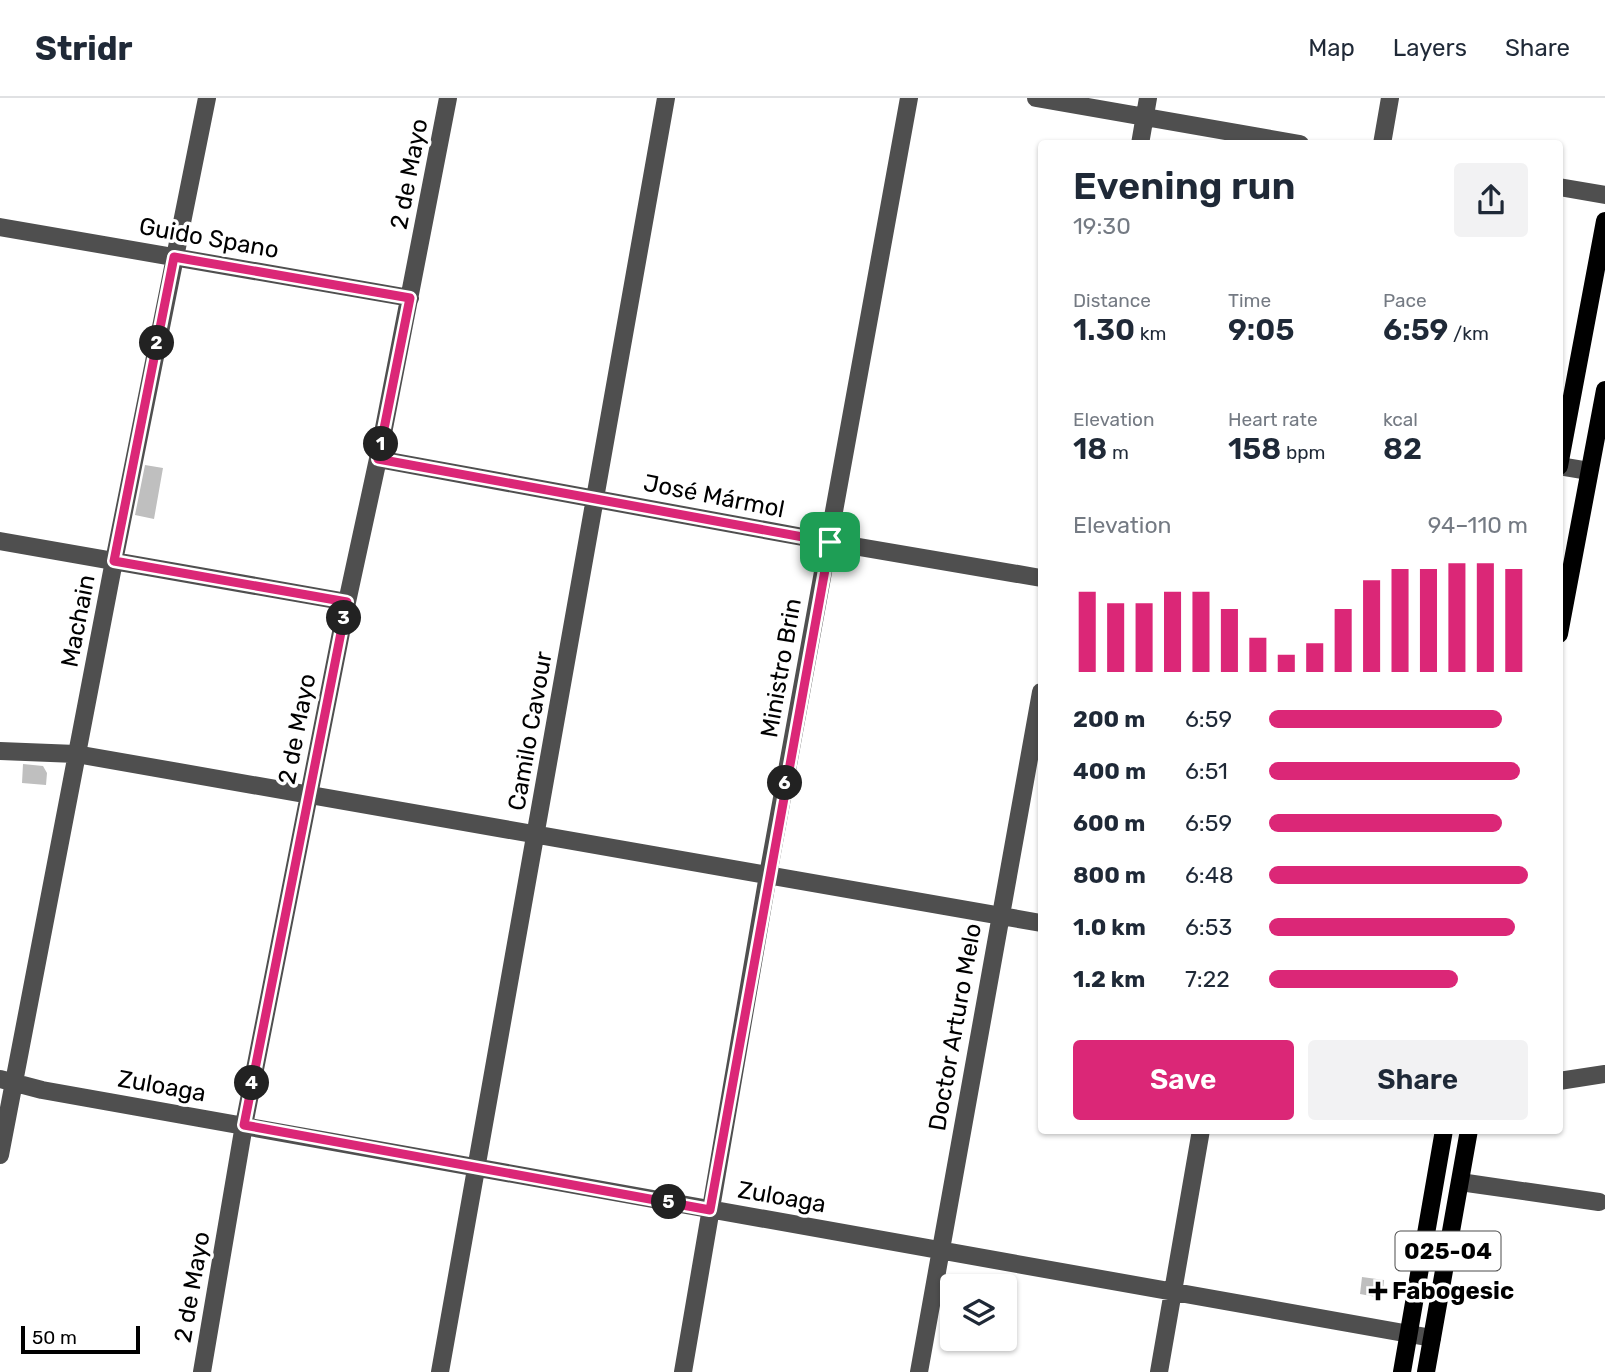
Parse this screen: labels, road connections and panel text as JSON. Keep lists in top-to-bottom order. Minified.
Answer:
{"streets":{"main road":["025-04"],"street":["2 de Mayo","Guido Spano","José Mármol","Machain","Ministro Brin","Camilo Cavour","Doctor Arturo Melo","Zuloaga"]},"crossings":[["2 de Mayo","Guido Spano"],["2 de Mayo","José Mármol"],["2 de Mayo","Zuloaga"],["Guido Spano","Machain"],["José Mármol","Ministro Brin"],["José Mármol","Camilo Cavour"],["Machain","Zuloaga"],["Ministro Brin","Zuloaga"],["Camilo Cavour","Zuloaga"],["Doctor Arturo Melo","Zuloaga"],["Zuloaga","025-04"]],"places":{"health":["Fabogesic"]},"scale_bar":"50 m","page":{"header":"Stridr","nav":["Map","Layers","Share"],"heading":["Evening run","19:30"],"stats":[["Distance","1.30 km"],["Time","9:05"],["Pace","6:59 /km"],["Elevation","18 m"],["Heart rate","158 bpm"],["kcal","82"]],"pins":["2","1","3","6","4","5"],"chart":["Elevation","94–110 m"],"list":[{"name":"200 m","note":"6:59"},{"name":"400 m","note":"6:51"},{"name":"600 m","note":"6:59"},{"name":"800 m","note":"6:48"},{"name":"1.0 km","note":"6:53"},{"name":"1.2 km","note":"7:22"}],"buttons":["Save","Share"],"scale":"50 m"}}
